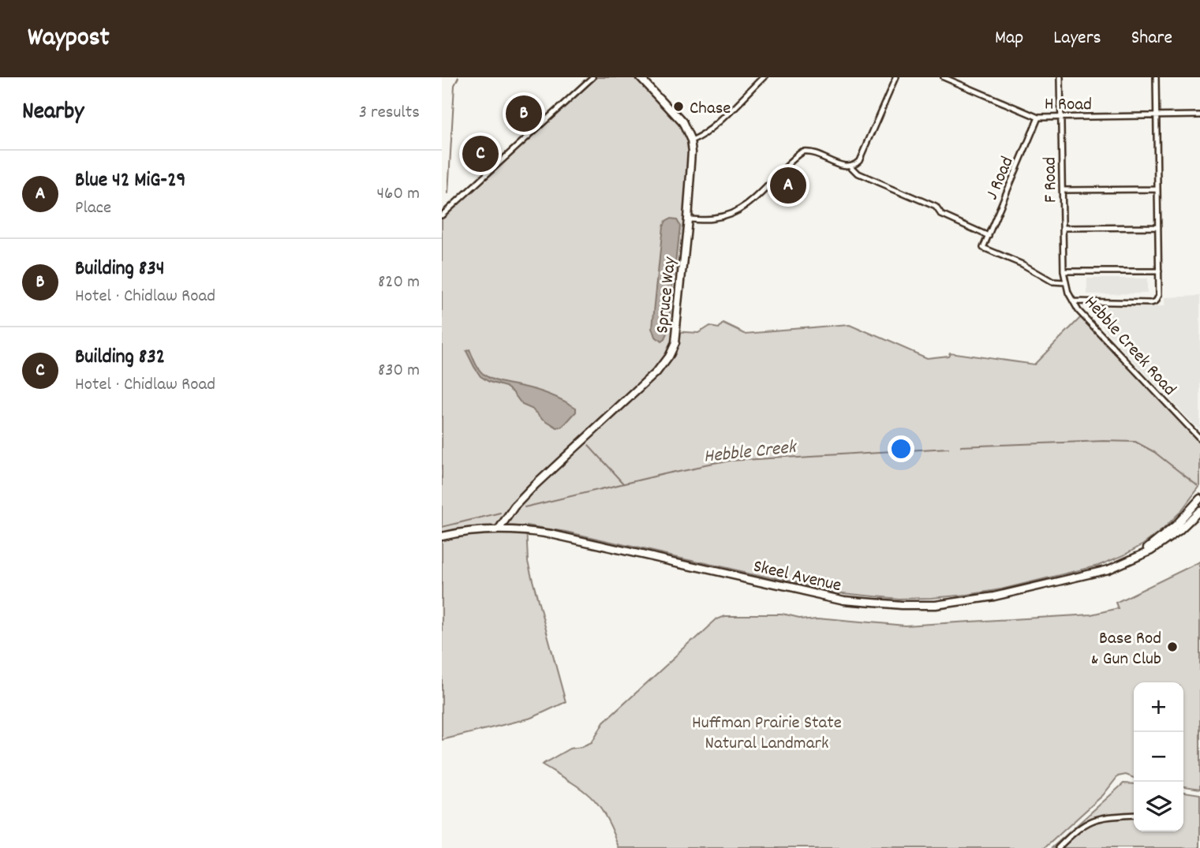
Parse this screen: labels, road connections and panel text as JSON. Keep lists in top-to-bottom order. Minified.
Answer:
{"streets":{"street":["H Road","J Road","F Road","Spruce Way","Hebble Creek Road","Skeel Avenue"]},"crossings":[["H Road","J Road"],["H Road","F Road"],["J Road","F Road"],["J Road","Hebble Creek Road"],["F Road","Hebble Creek Road"],["Spruce Way","Skeel Avenue"]],"water":["Hebble Creek"],"parks":["Huffman Prairie State Natural Landmark"],"places":["Chase","Base Rod & Gun Club"],"page":{"header":"Waypost","nav":["Map","Layers","Share"],"heading":["Nearby","3 results"],"pins":["B","C","A"],"list":[{"mark":"A","name":"Blue 42 MiG-29","note":"Place","value":"460 m"},{"mark":"B","name":"Building 834","note":"Hotel · Chidlaw Road","value":"820 m"},{"mark":"C","name":"Building 832","note":"Hotel · Chidlaw Road","value":"830 m"}],"map_buttons":["+","−"]}}
